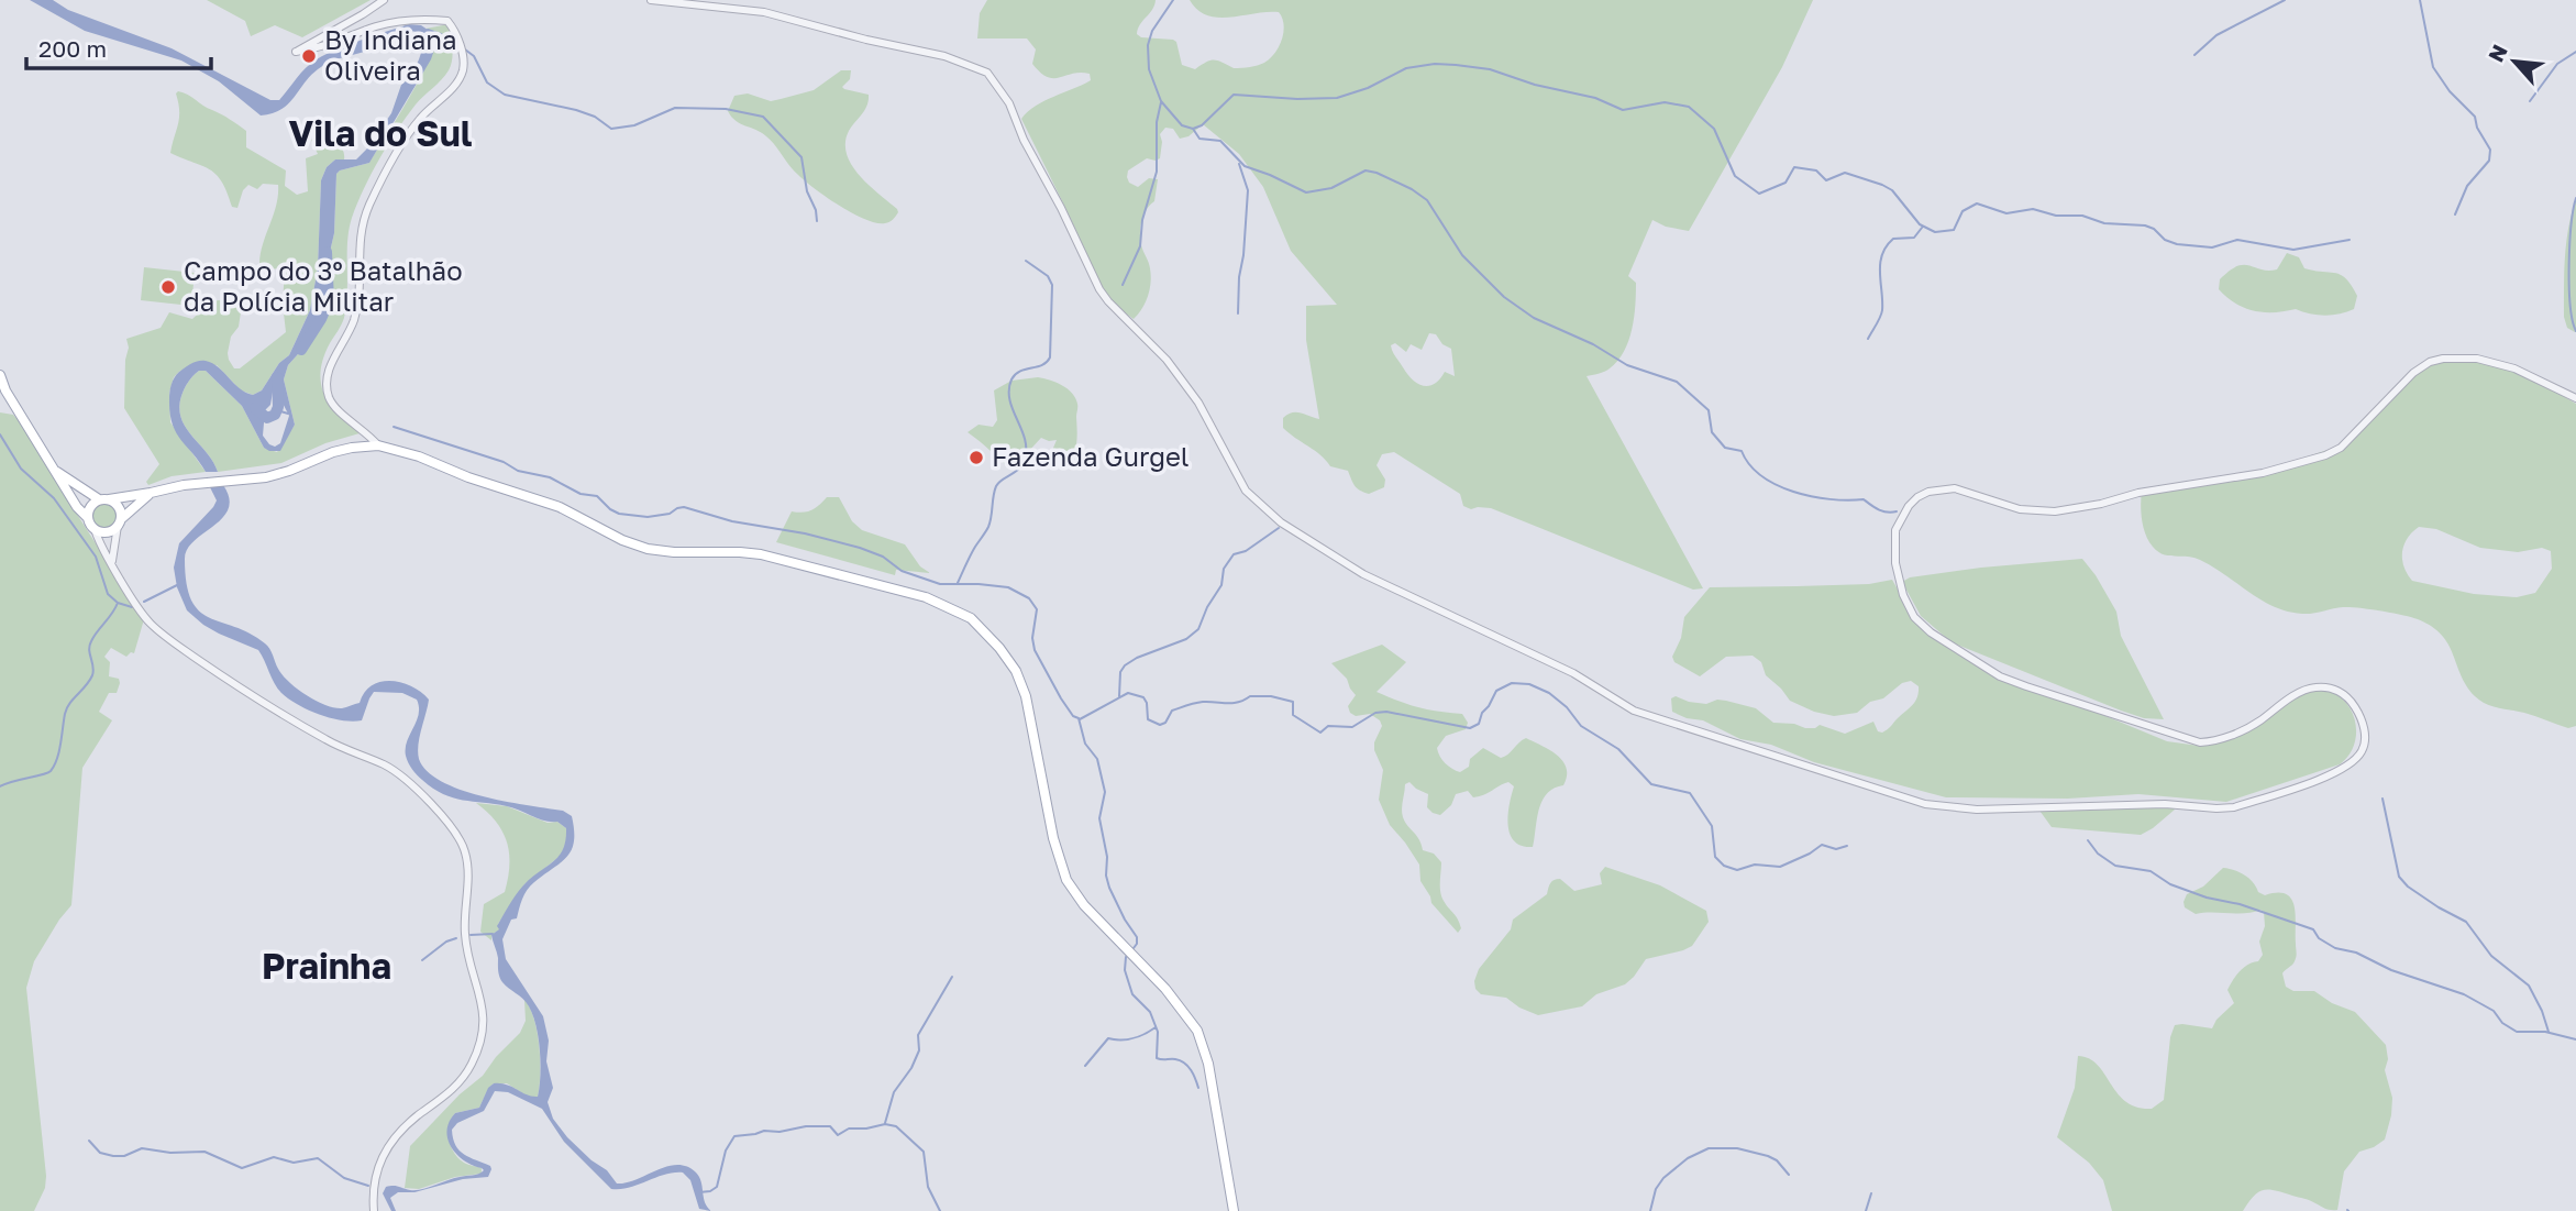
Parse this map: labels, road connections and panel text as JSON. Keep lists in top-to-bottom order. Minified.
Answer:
{"districts":["Vila do Sul","Prainha"],"places":["By Indiana Oliveira","Campo do 3º Batalhão da Polícia Militar","Fazenda Gurgel"],"scale_bar":"200 m","north":"top left"}
